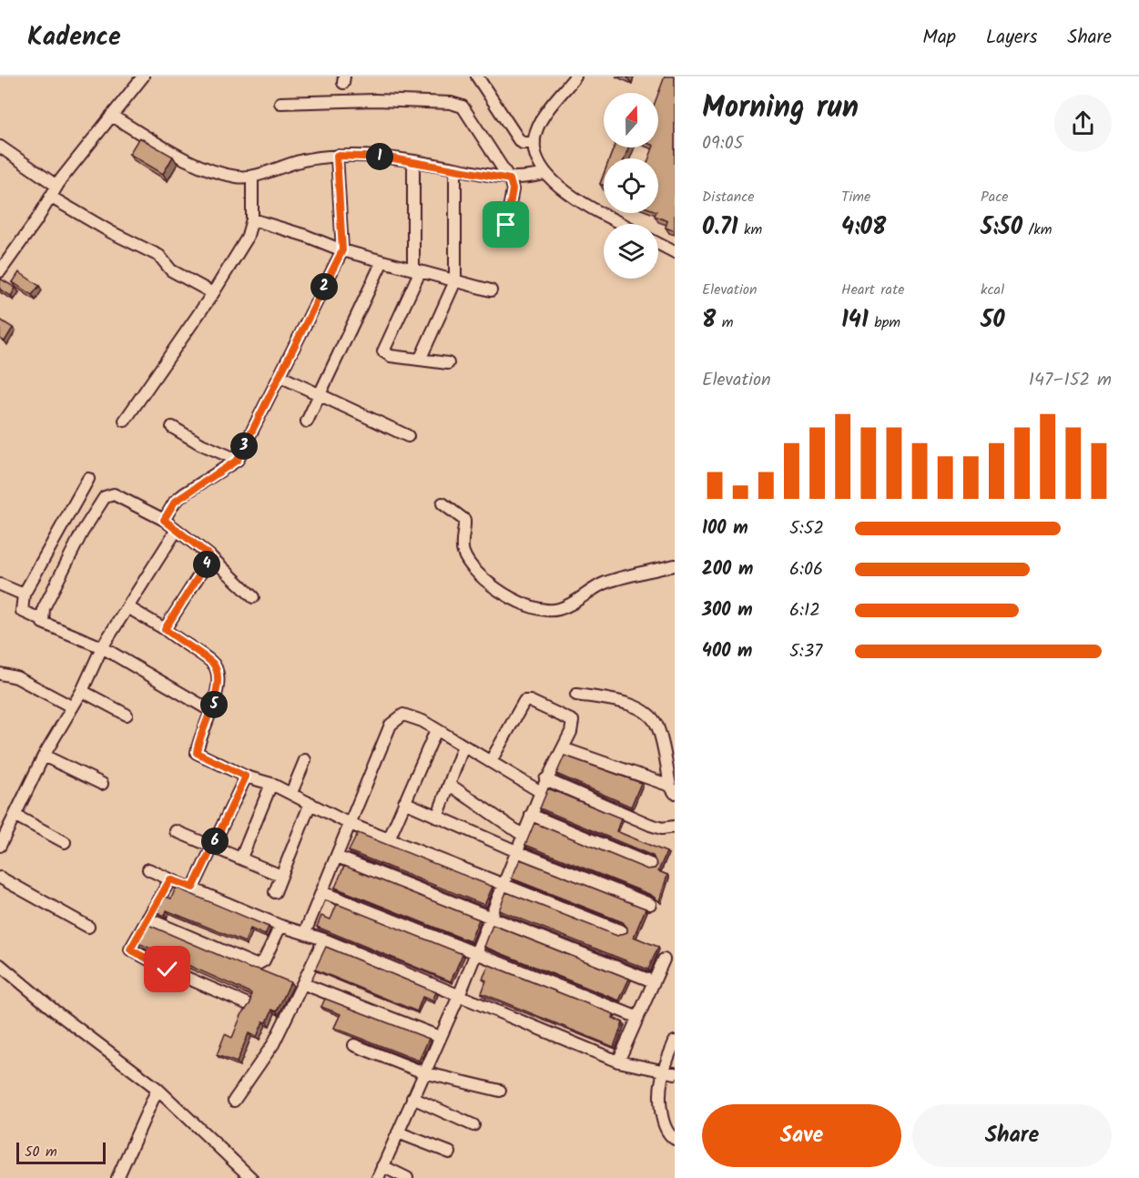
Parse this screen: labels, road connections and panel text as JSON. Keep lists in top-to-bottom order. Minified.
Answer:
{"scale_bar":"50 m","north":"top","page":{"header":"Kadence","nav":["Map","Layers","Share"],"heading":["Morning run","09:05"],"pins":["1","2","3","4","5","6"],"stats":[["Distance","0.71 km"],["Time","4:08"],["Pace","5:50 /km"],["Elevation","8 m"],["Heart rate","141 bpm"],["kcal","50"]],"chart":["Elevation","147–152 m"],"list":[{"name":"100 m","note":"5:52"},{"name":"200 m","note":"6:06"},{"name":"300 m","note":"6:12"},{"name":"400 m","note":"5:37"}],"buttons":["Save","Share"],"scale":"50 m"}}
